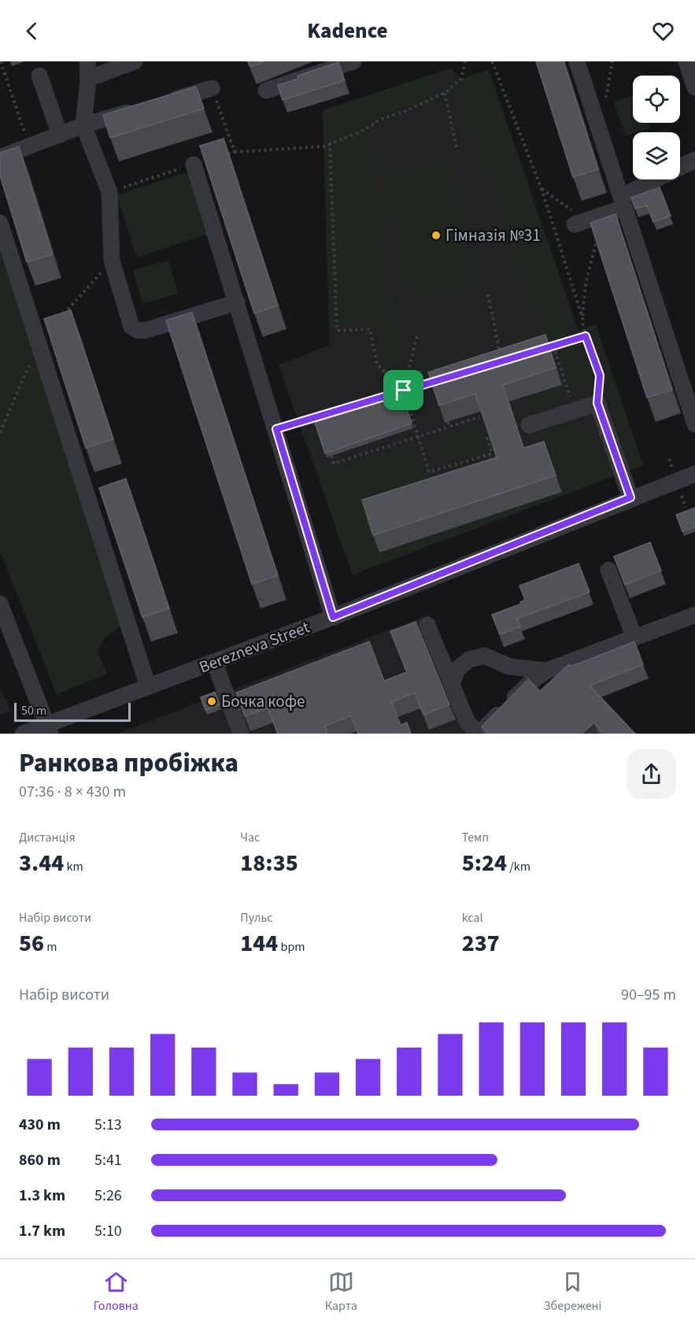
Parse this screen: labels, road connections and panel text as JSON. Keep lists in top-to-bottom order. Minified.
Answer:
{"streets":{"street":["Berezneva Street"]},"places":["Гімназія №31","Бочка кофе"],"scale_bar":"50 m","page":{"header":"Kadence","scale":"50 m","heading":["Ранкова пробіжка","07:36 · 8 × 430 m"],"stats":[["Дистанція","3.44 km"],["Час","18:35"],["Темп","5:24 /km"],["Набір висоти","56 m"],["Пульс","144 bpm"],["kcal","237"]],"chart":["Набір висоти","90–95 m"],"list":[{"name":"430 m","note":"5:13"},{"name":"860 m","note":"5:41"},{"name":"1.3 km","note":"5:26"},{"name":"1.7 km","note":"5:10"}],"tabs":["Головна","Карта","Збережені"]}}
